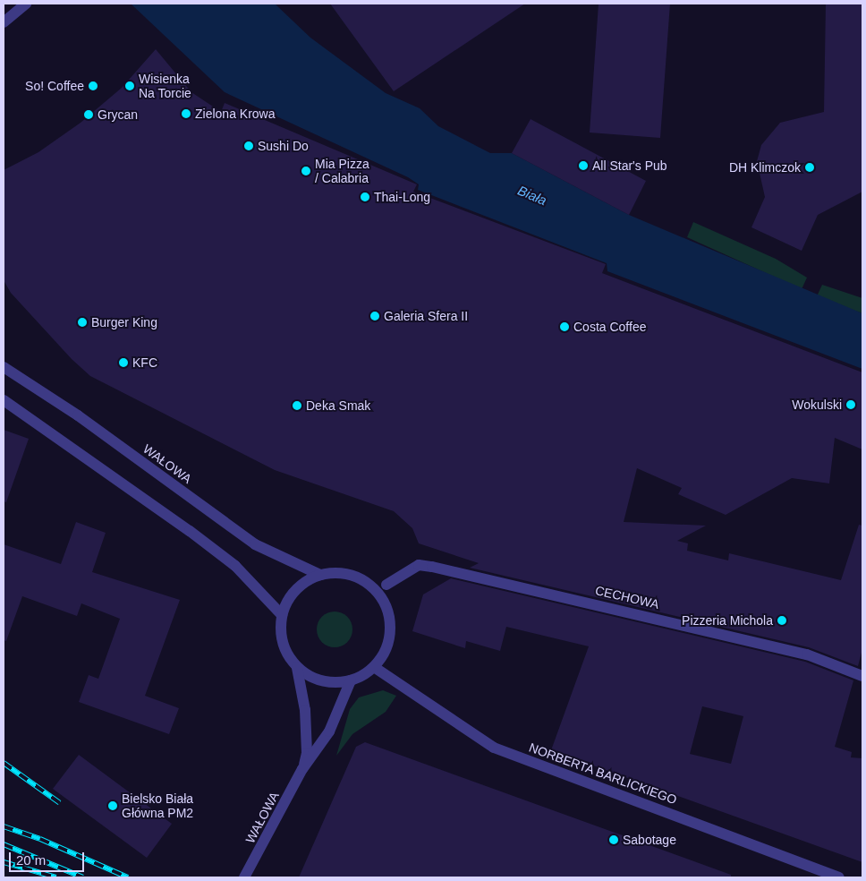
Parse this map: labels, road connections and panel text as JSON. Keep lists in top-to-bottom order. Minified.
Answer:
{"streets":{"street":["WAŁOWA","CECHOWA","NORBERTA BARLICKIEGO"]},"crossings":[["WAŁOWA","NORBERTA BARLICKIEGO"]],"water":["Biała"],"places":["So! Coffee","Wisienka Na Torcie","Zielona Krowa","Grycan","Sushi Do","All Star's Pub","DH Klimczok","Mia Pizza / Calabria","Thai-Long","Galeria Sfera II","Burger King","Costa Coffee","KFC","Wokulski","Deka Smak","Pizzeria Michola","Bielsko Biała Główna PM2","Sabotage"],"scale_bar":"20 m"}
